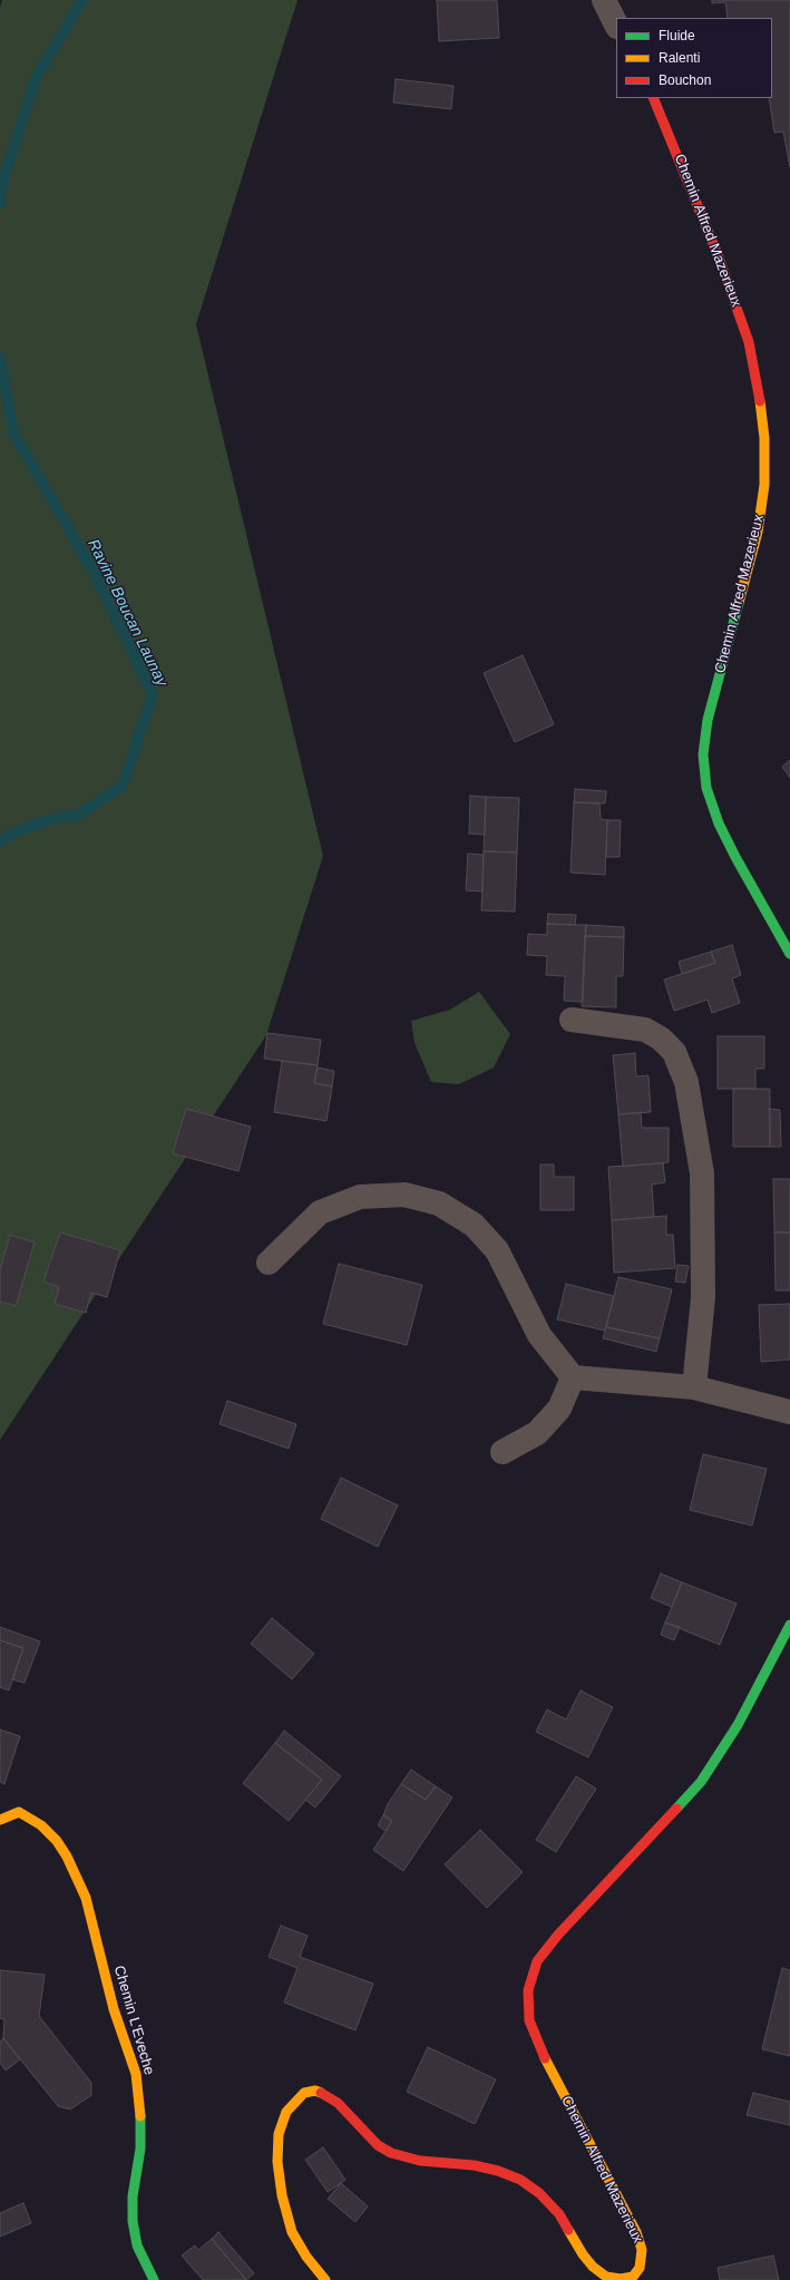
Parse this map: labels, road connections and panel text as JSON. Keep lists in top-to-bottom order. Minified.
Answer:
{"streets":{"street":["Chemin Alfred Mazerieux","Chemin L'Eveche"]},"water":["Ravine Boucan Launay"],"legend":["Fluide","Ralenti","Bouchon"]}
